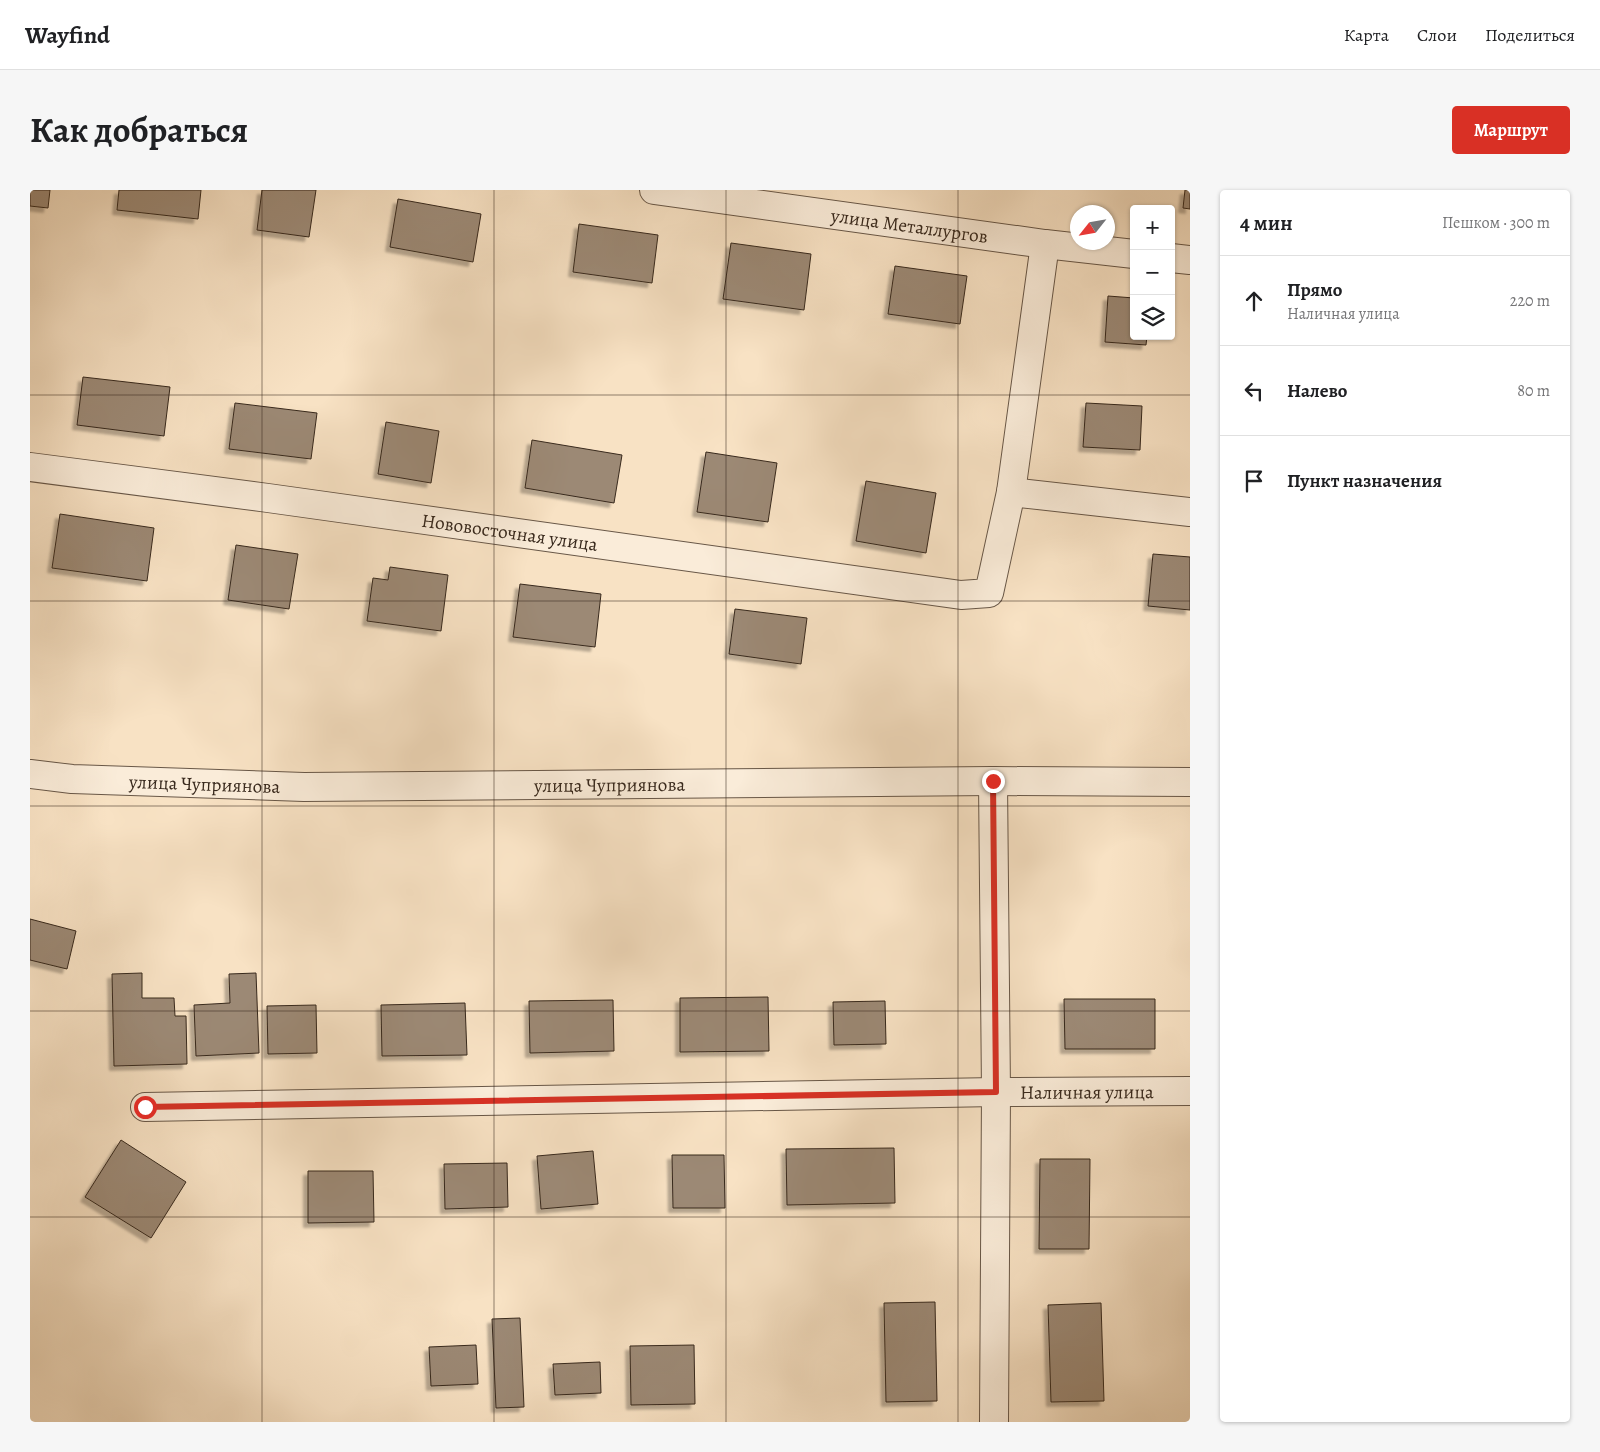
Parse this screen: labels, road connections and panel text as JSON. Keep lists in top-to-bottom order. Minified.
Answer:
{"streets":{"street":["улица Металлургов","Нововосточная улица","улица Чуприянова","Наличная улица"]},"north":"bottom left","page":{"header":"Wayfind","nav":["Карта","Слои","Поделиться"],"title":"Как добраться","buttons":"Маршрут","heading":["4 мин","Пешком · 300 m"],"map_buttons":["+","−"],"list":[["Прямо","Наличная улица","220 m"],["Налево","80 m"],"Пункт назначения"]}}
